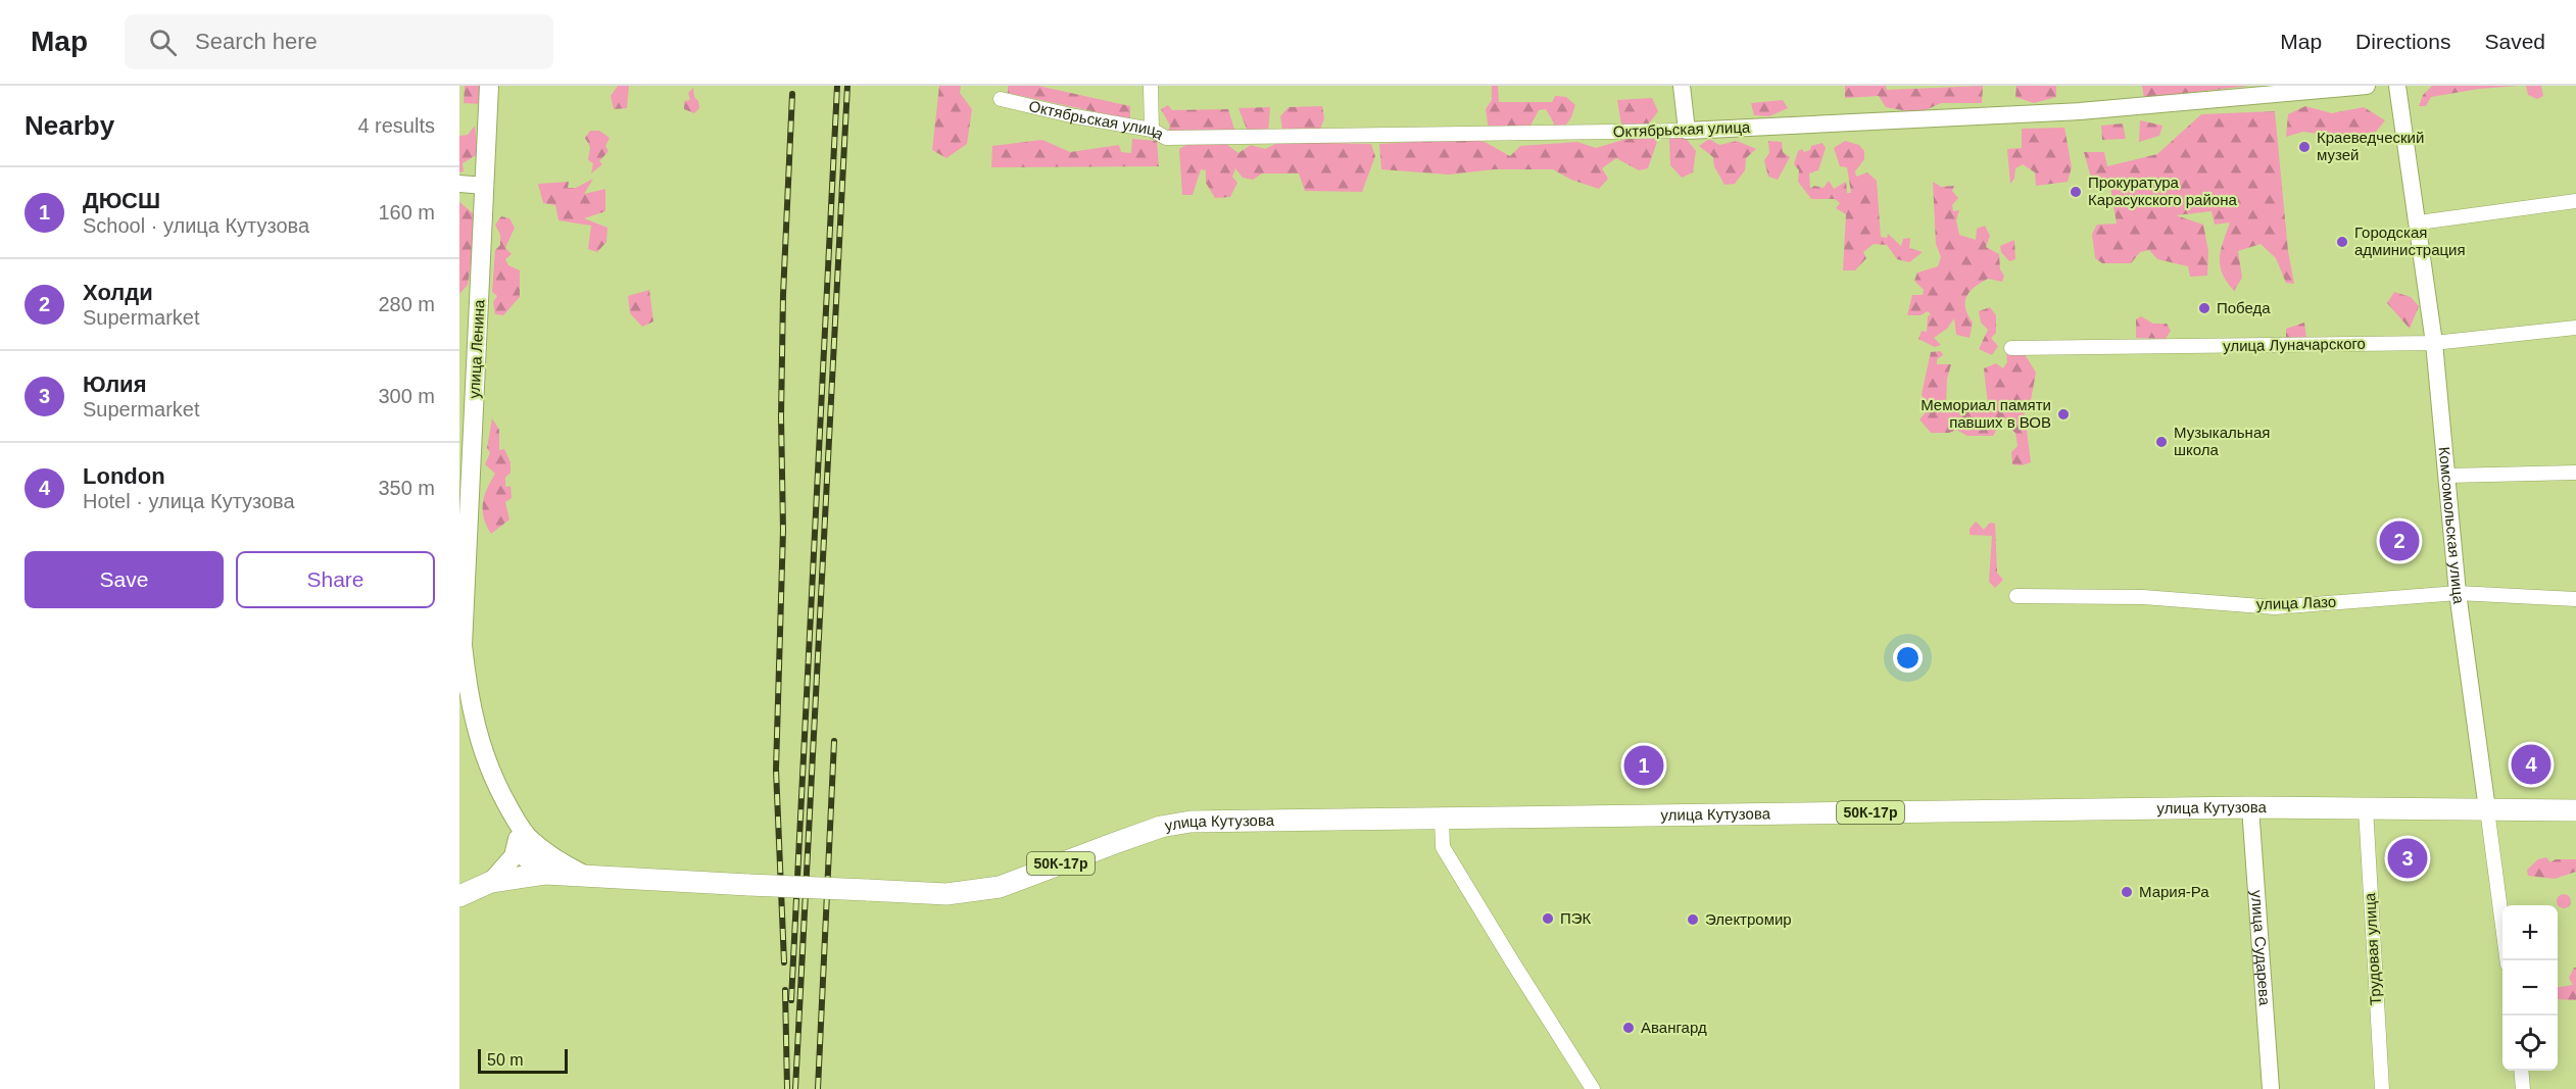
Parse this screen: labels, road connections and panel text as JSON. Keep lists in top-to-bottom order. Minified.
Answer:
{"streets":{"main road":["улица Ленина","улица Кутузова","50К-17р"],"street":["Октябрьская улица","улица Луначарского","Комсомольская улица","улица Лазо","улица Сударева","Трудовая улица"]},"crossings":[["улица Луначарского","Комсомольская улица"],["улица Ленина","улица Кутузова"],["улица Ленина","50К-17р"],["Комсомольская улица","улица Лазо"],["Комсомольская улица","улица Кутузова"],["улица Кутузова","50К-17р"],["улица Кутузова","улица Сударева"],["улица Кутузова","Трудовая улица"]],"places":["Краеведческий музей","Прокуратура Карасукского района","Городская администрация","Победа","Мемориал памяти павших в ВОВ","Музыкальная школа","Мария-Ра","ПЭК","Электромир","Авангард"],"scale_bar":"50 m","page":{"header":"Map","search":"Search here","nav":["Map","Directions","Saved"],"heading":["Nearby","4 results"],"list":[{"mark":"1","name":"ДЮСШ","note":"School · улица Кутузова","value":"160 m"},{"mark":"2","name":"Холди","note":"Supermarket","value":"280 m"},{"mark":"3","name":"Юлия","note":"Supermarket","value":"300 m"},{"mark":"4","name":"London","note":"Hotel · улица Кутузова","value":"350 m"}],"pins":["2","4","1","3"],"buttons":["Save","Share"],"map_buttons":["+","−"],"scale":"50 m"}}
